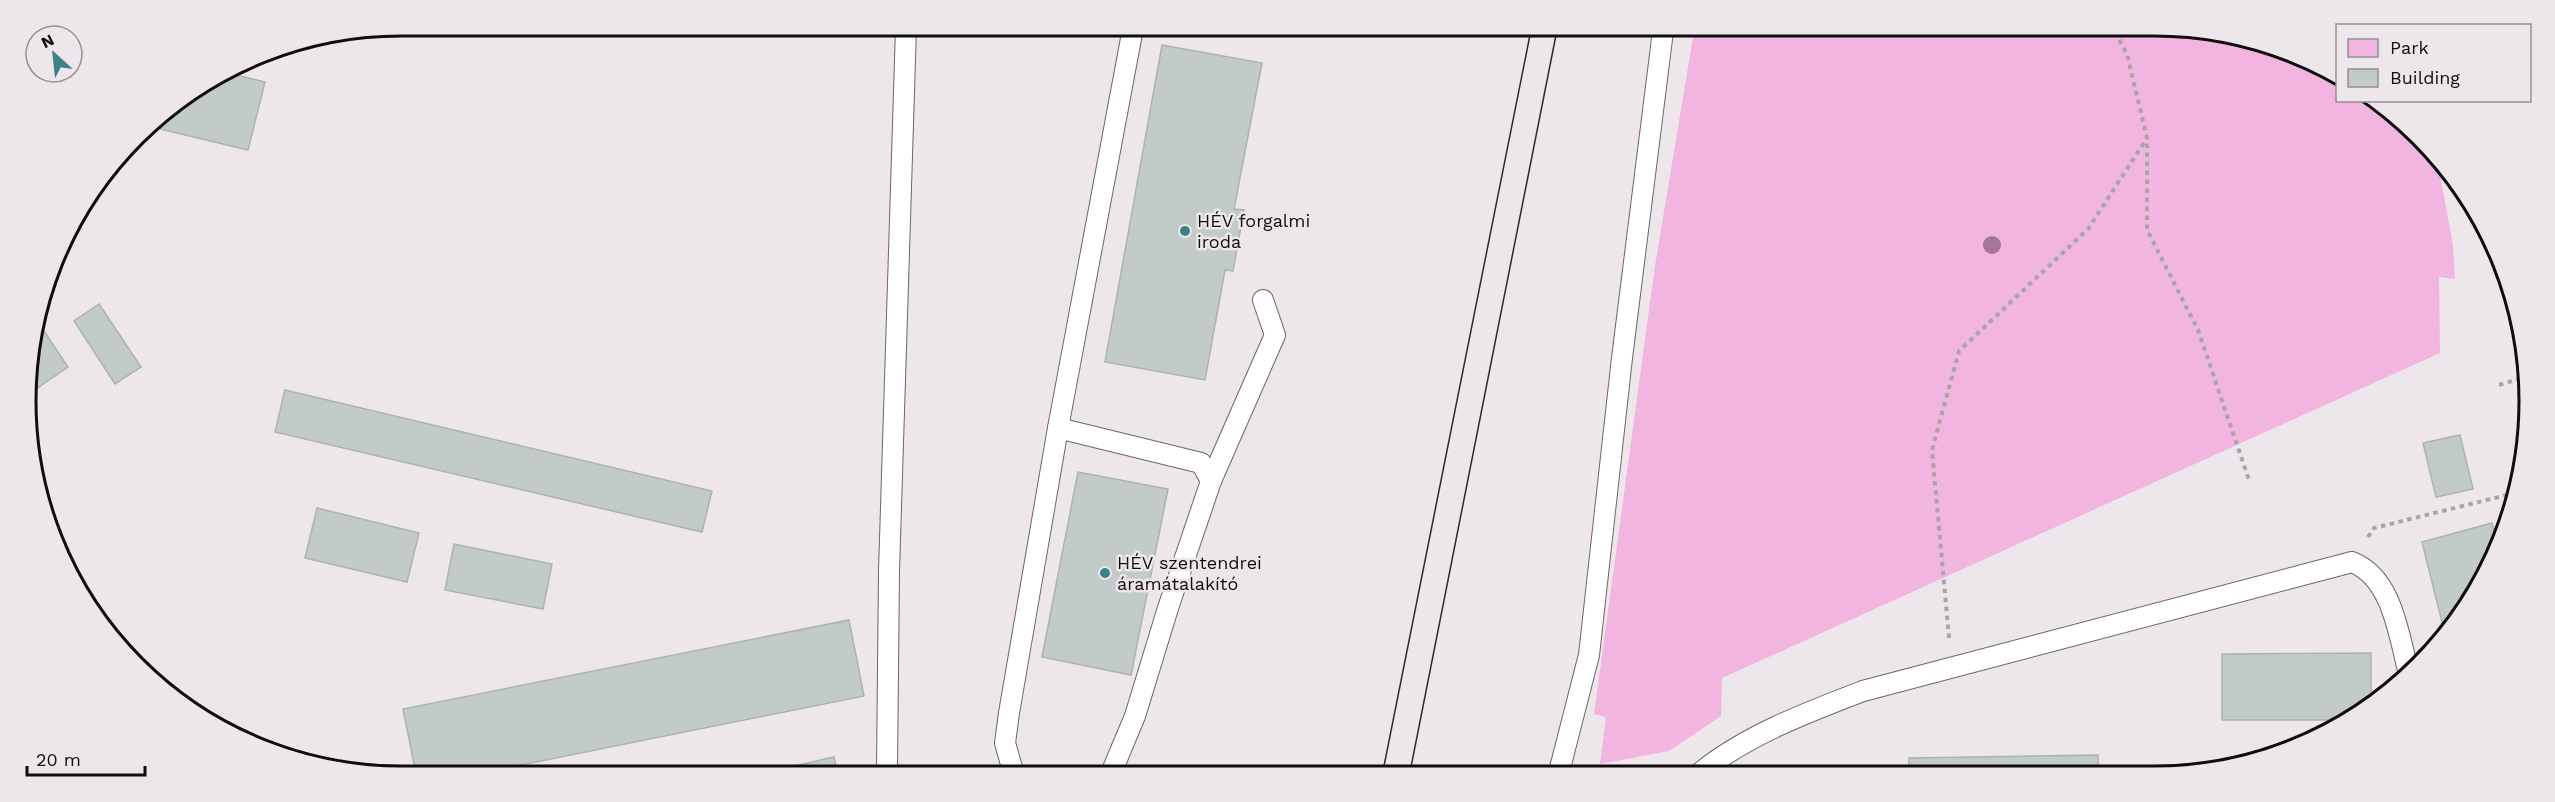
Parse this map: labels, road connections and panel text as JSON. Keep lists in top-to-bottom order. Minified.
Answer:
{"places":["HÉV forgalmi iroda","HÉV szentendrei áramátalakító"],"legend":["Park","Building"],"scale_bar":"20 m","north":"top left"}
